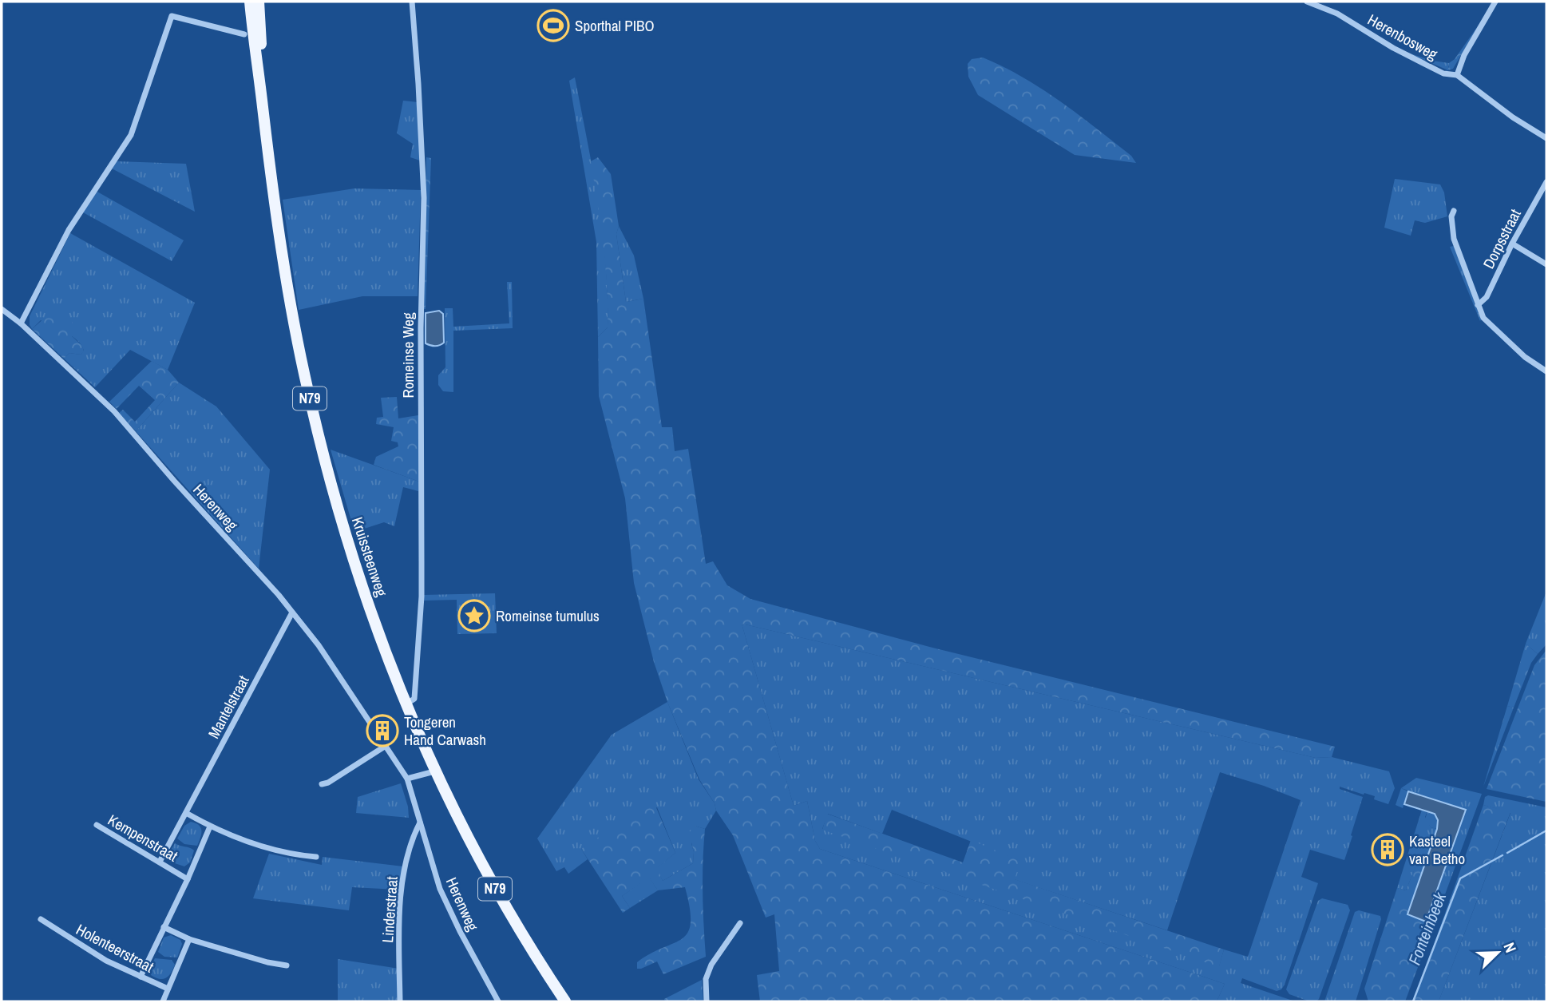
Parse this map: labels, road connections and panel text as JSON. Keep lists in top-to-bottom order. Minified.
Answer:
{"streets":{"main road":["N79","Kruissteenweg"],"street":["Herenbosweg","Dorpsstraat","Romeinse Weg","Herenweg","Mantelstraat","Kempenstraat","Linderstraat","Holenteerstraat"]},"crossings":[["Romeinse Weg","Kruissteenweg"],["Herenweg","Mantelstraat"],["Herenweg","Linderstraat"],["Mantelstraat","Kempenstraat"],["Kempenstraat","Holenteerstraat"]],"water":["Fonteinbeek"],"places":{"sports":["Sporthal PIBO"],"place":["Romeinse tumulus"],"building":["Tongeren Hand Carwash","Kasteel van Betho"]},"north":"top right"}
